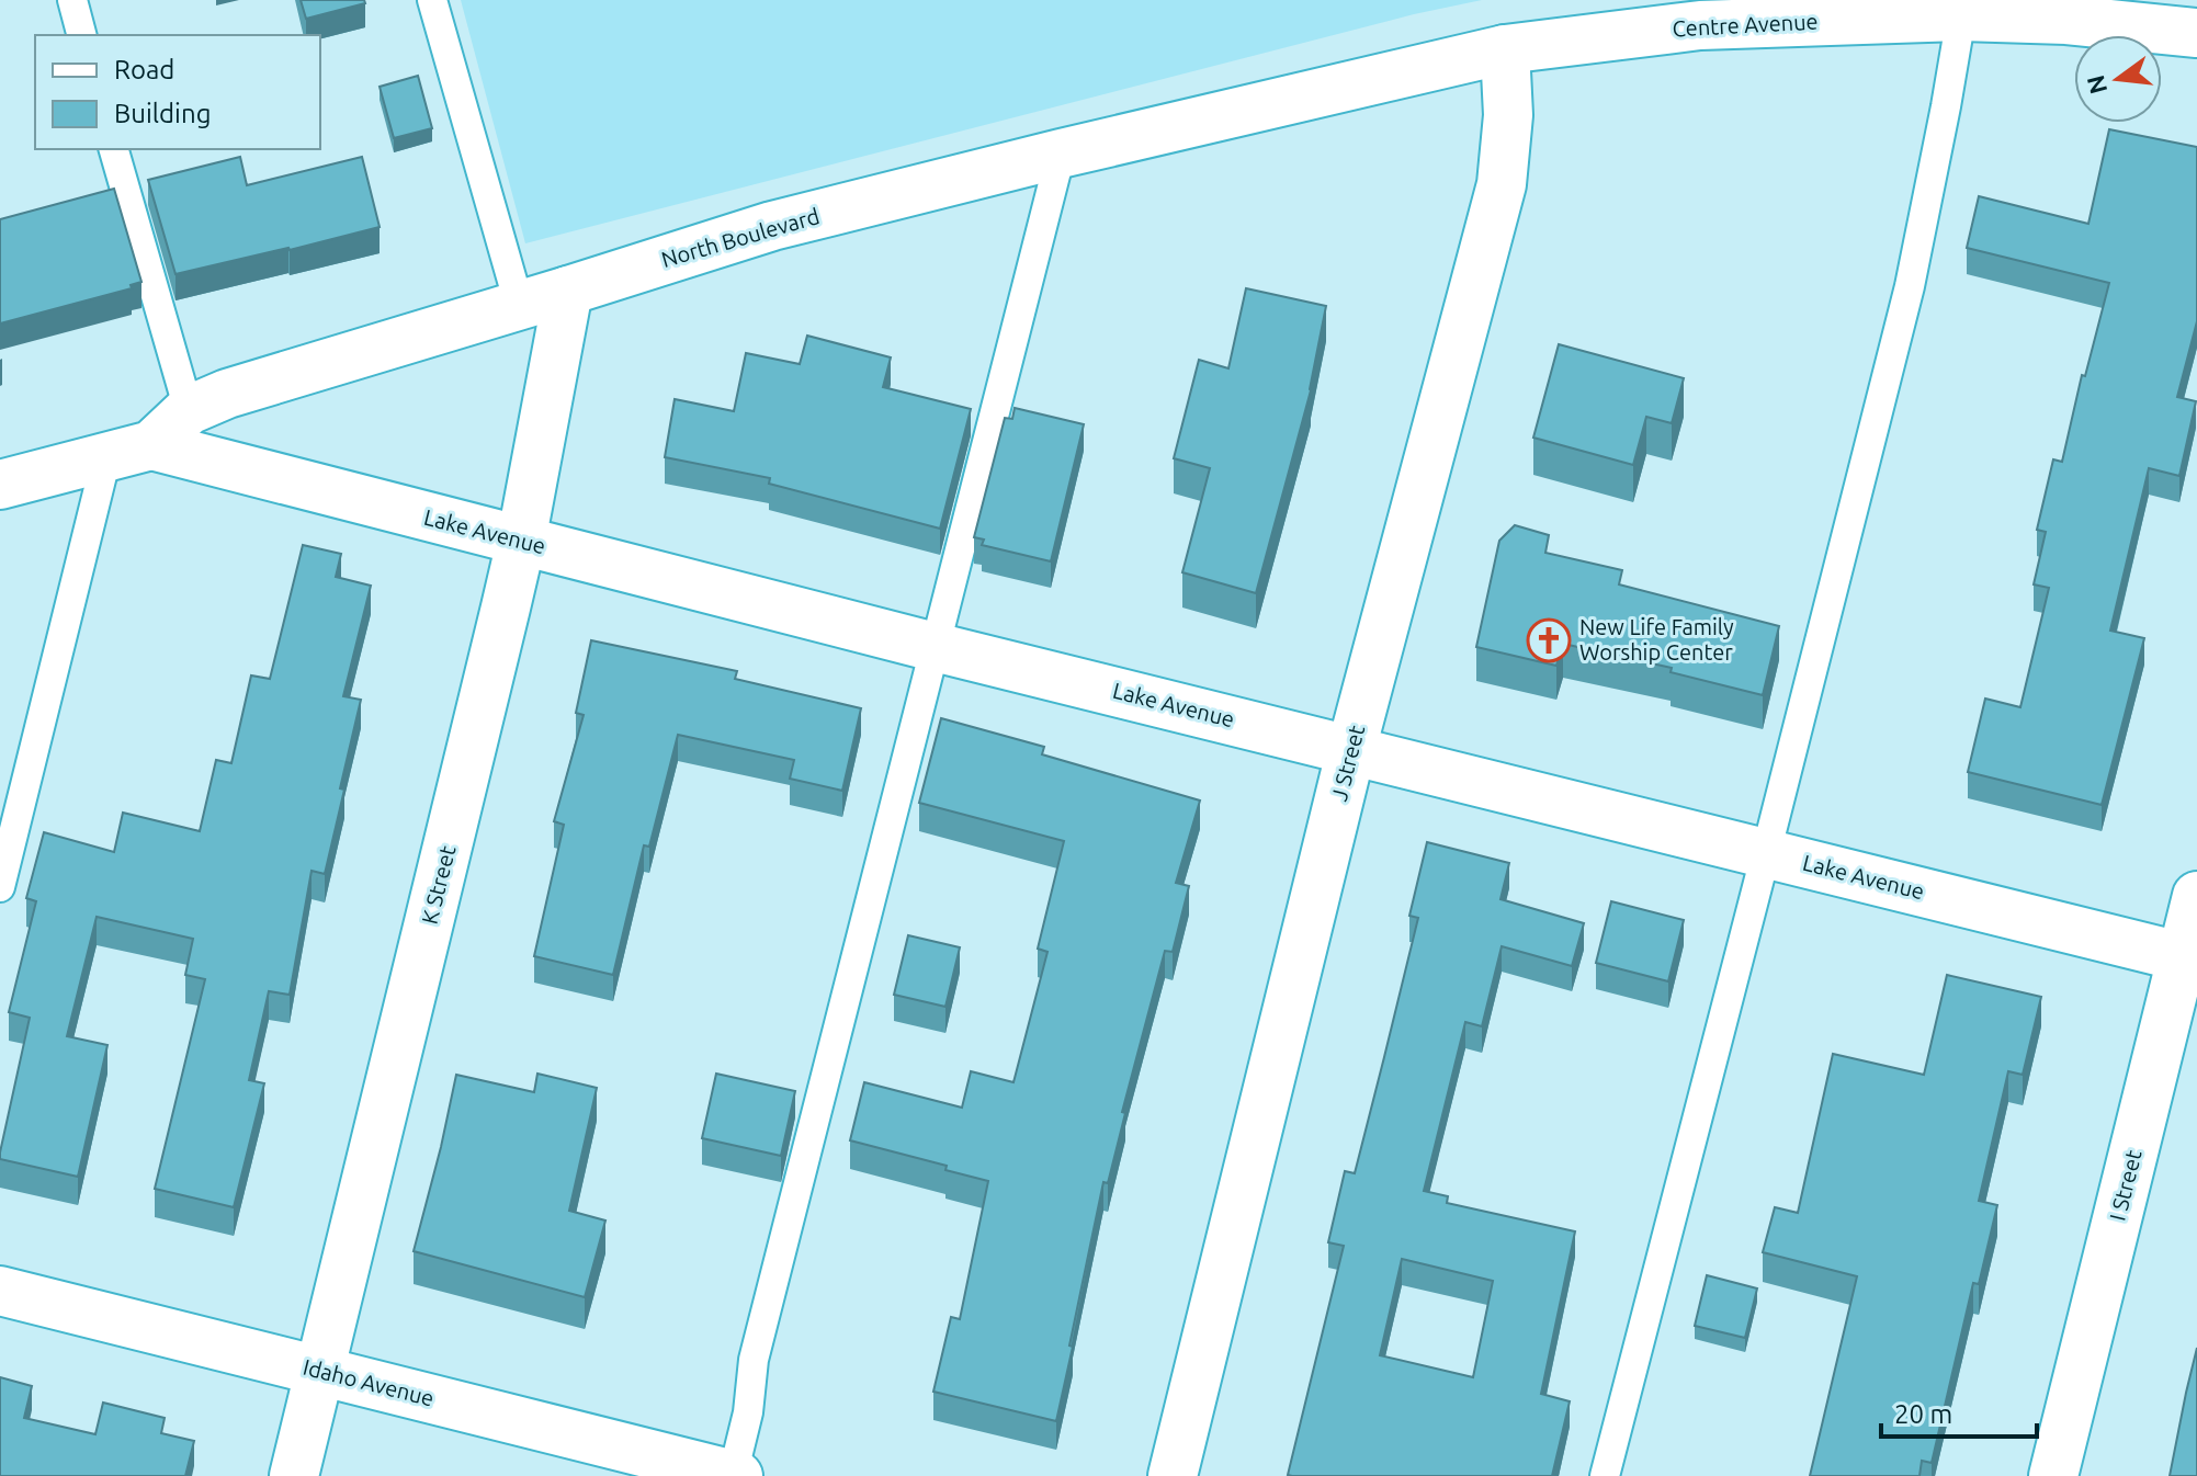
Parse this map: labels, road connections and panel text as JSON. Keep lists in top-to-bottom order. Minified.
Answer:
{"streets":{"street":["Centre Avenue","North Boulevard","Lake Avenue","J Street","K Street","I Street","Idaho Avenue"]},"crossings":[["Centre Avenue","North Boulevard"],["Centre Avenue","J Street"],["North Boulevard","Lake Avenue"],["North Boulevard","J Street"],["North Boulevard","K Street"],["Lake Avenue","J Street"],["Lake Avenue","K Street"],["Lake Avenue","I Street"],["K Street","Idaho Avenue"]],"places":{"church":["New Life Family Worship Center"]},"legend":["Road","Building"],"scale_bar":"20 m","north":"left"}
